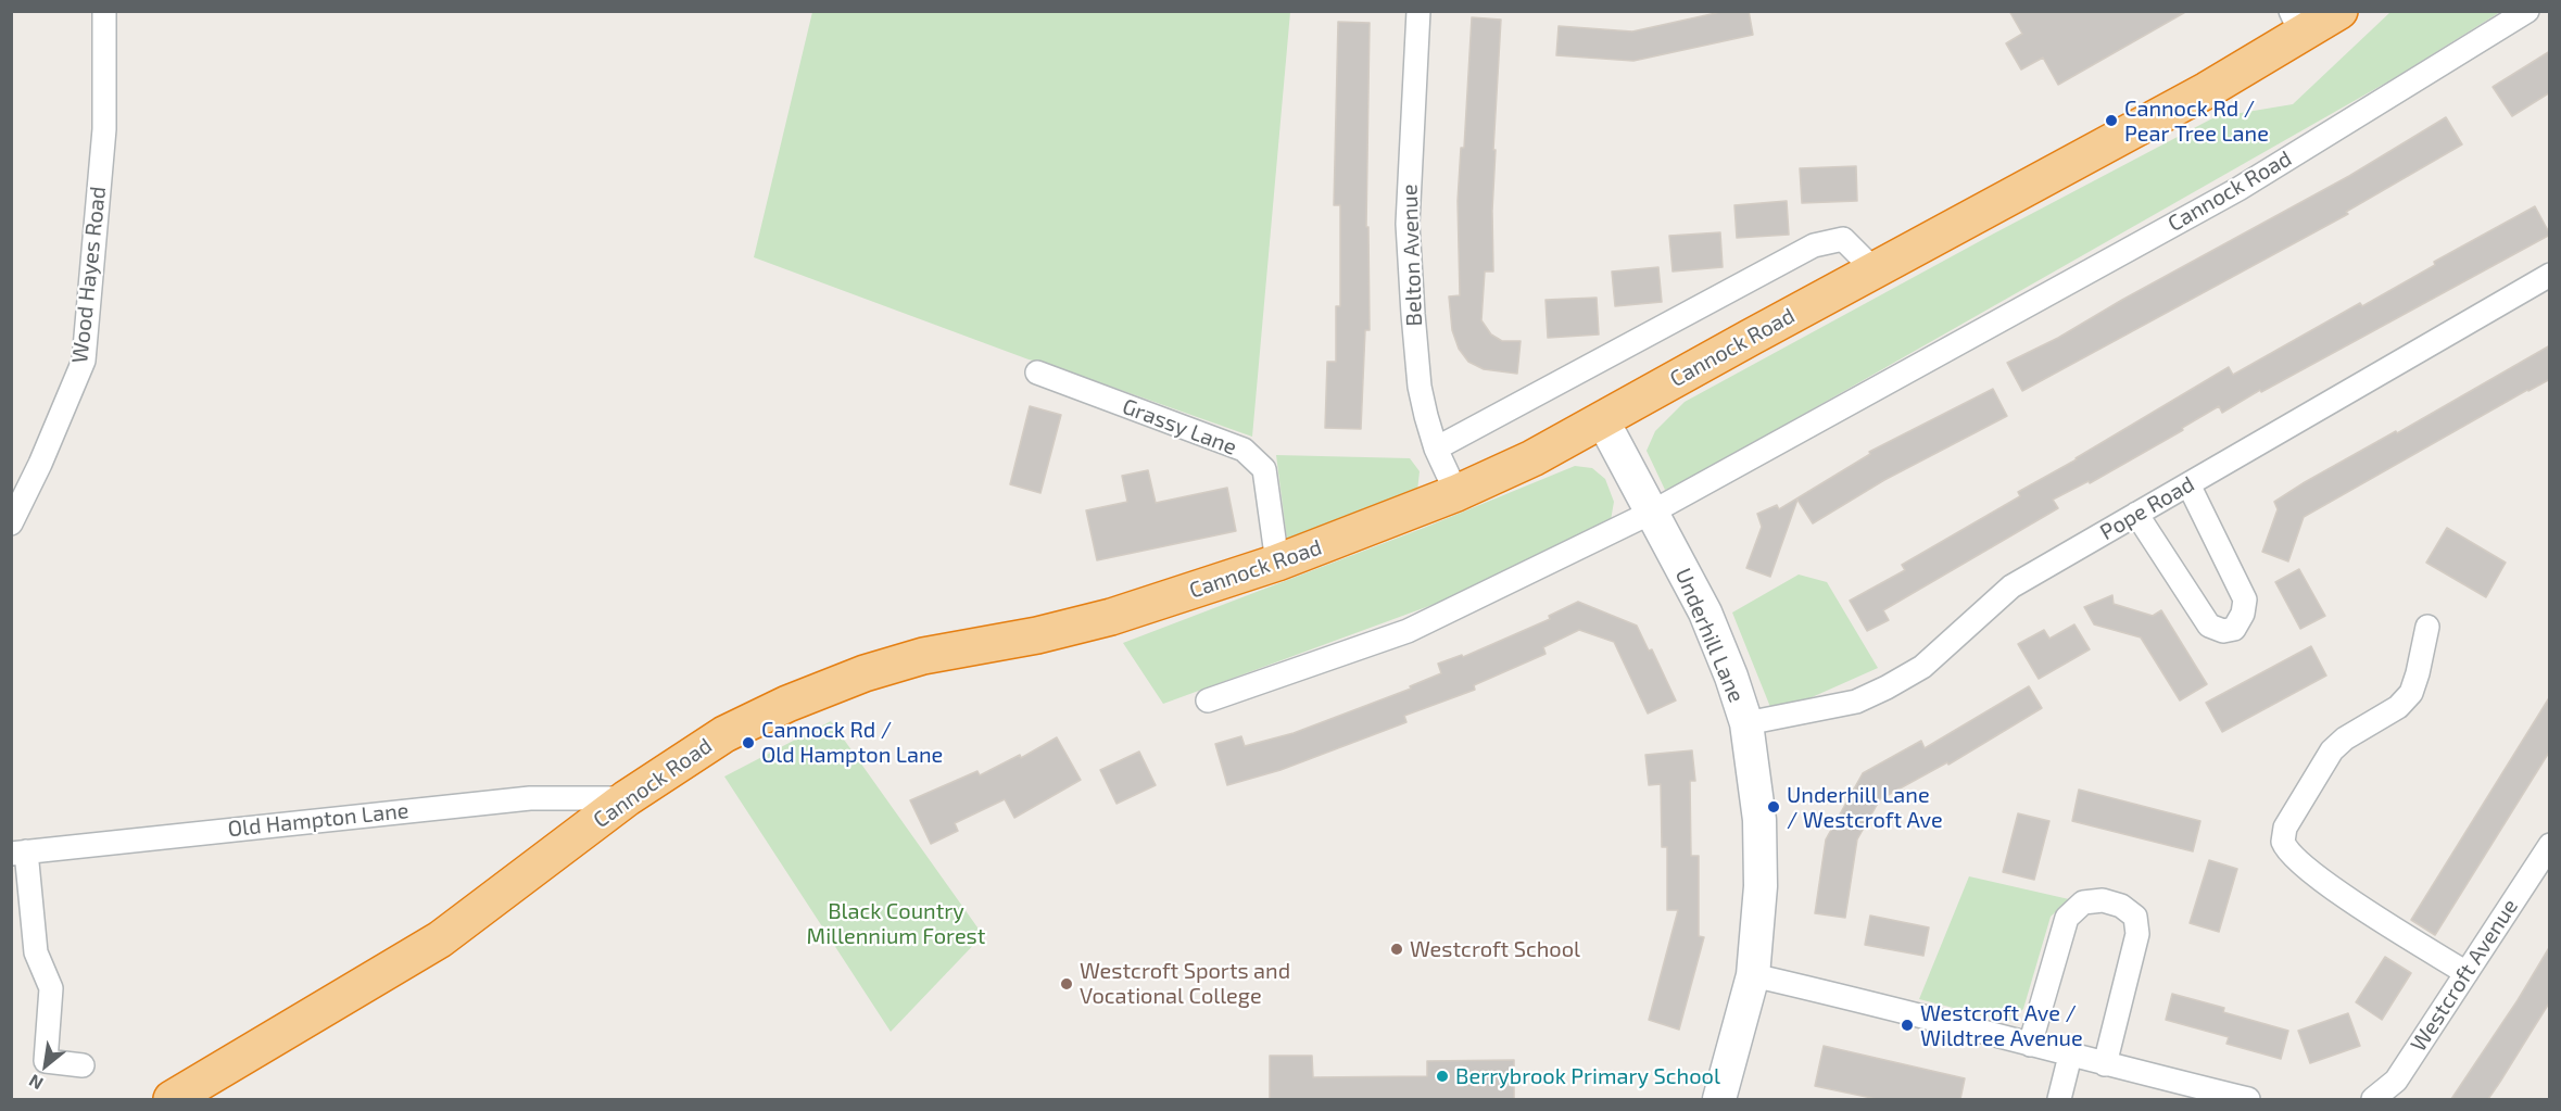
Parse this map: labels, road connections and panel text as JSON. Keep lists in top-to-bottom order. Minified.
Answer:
{"streets":{"highway":["Cannock Road"],"street":["Belton Avenue","Wood Hayes Road","Grassy Lane","Pope Road","Underhill Lane","Old Hampton Lane","Westcroft Avenue"]},"crossings":[["Cannock Road","Belton Avenue"],["Cannock Road","Grassy Lane"],["Cannock Road","Underhill Lane"],["Cannock Road","Old Hampton Lane"],["Pope Road","Underhill Lane"]],"parks":["Black Country Millennium Forest"],"places":["Cannock Rd / Pear Tree Lane","Cannock Rd / Old Hampton Lane","Underhill Lane / Westcroft Ave","Westcroft School","Westcroft Sports and Vocational College","Westcroft Ave / Wildtree Avenue","Berrybrook Primary School"],"north":"bottom left"}
